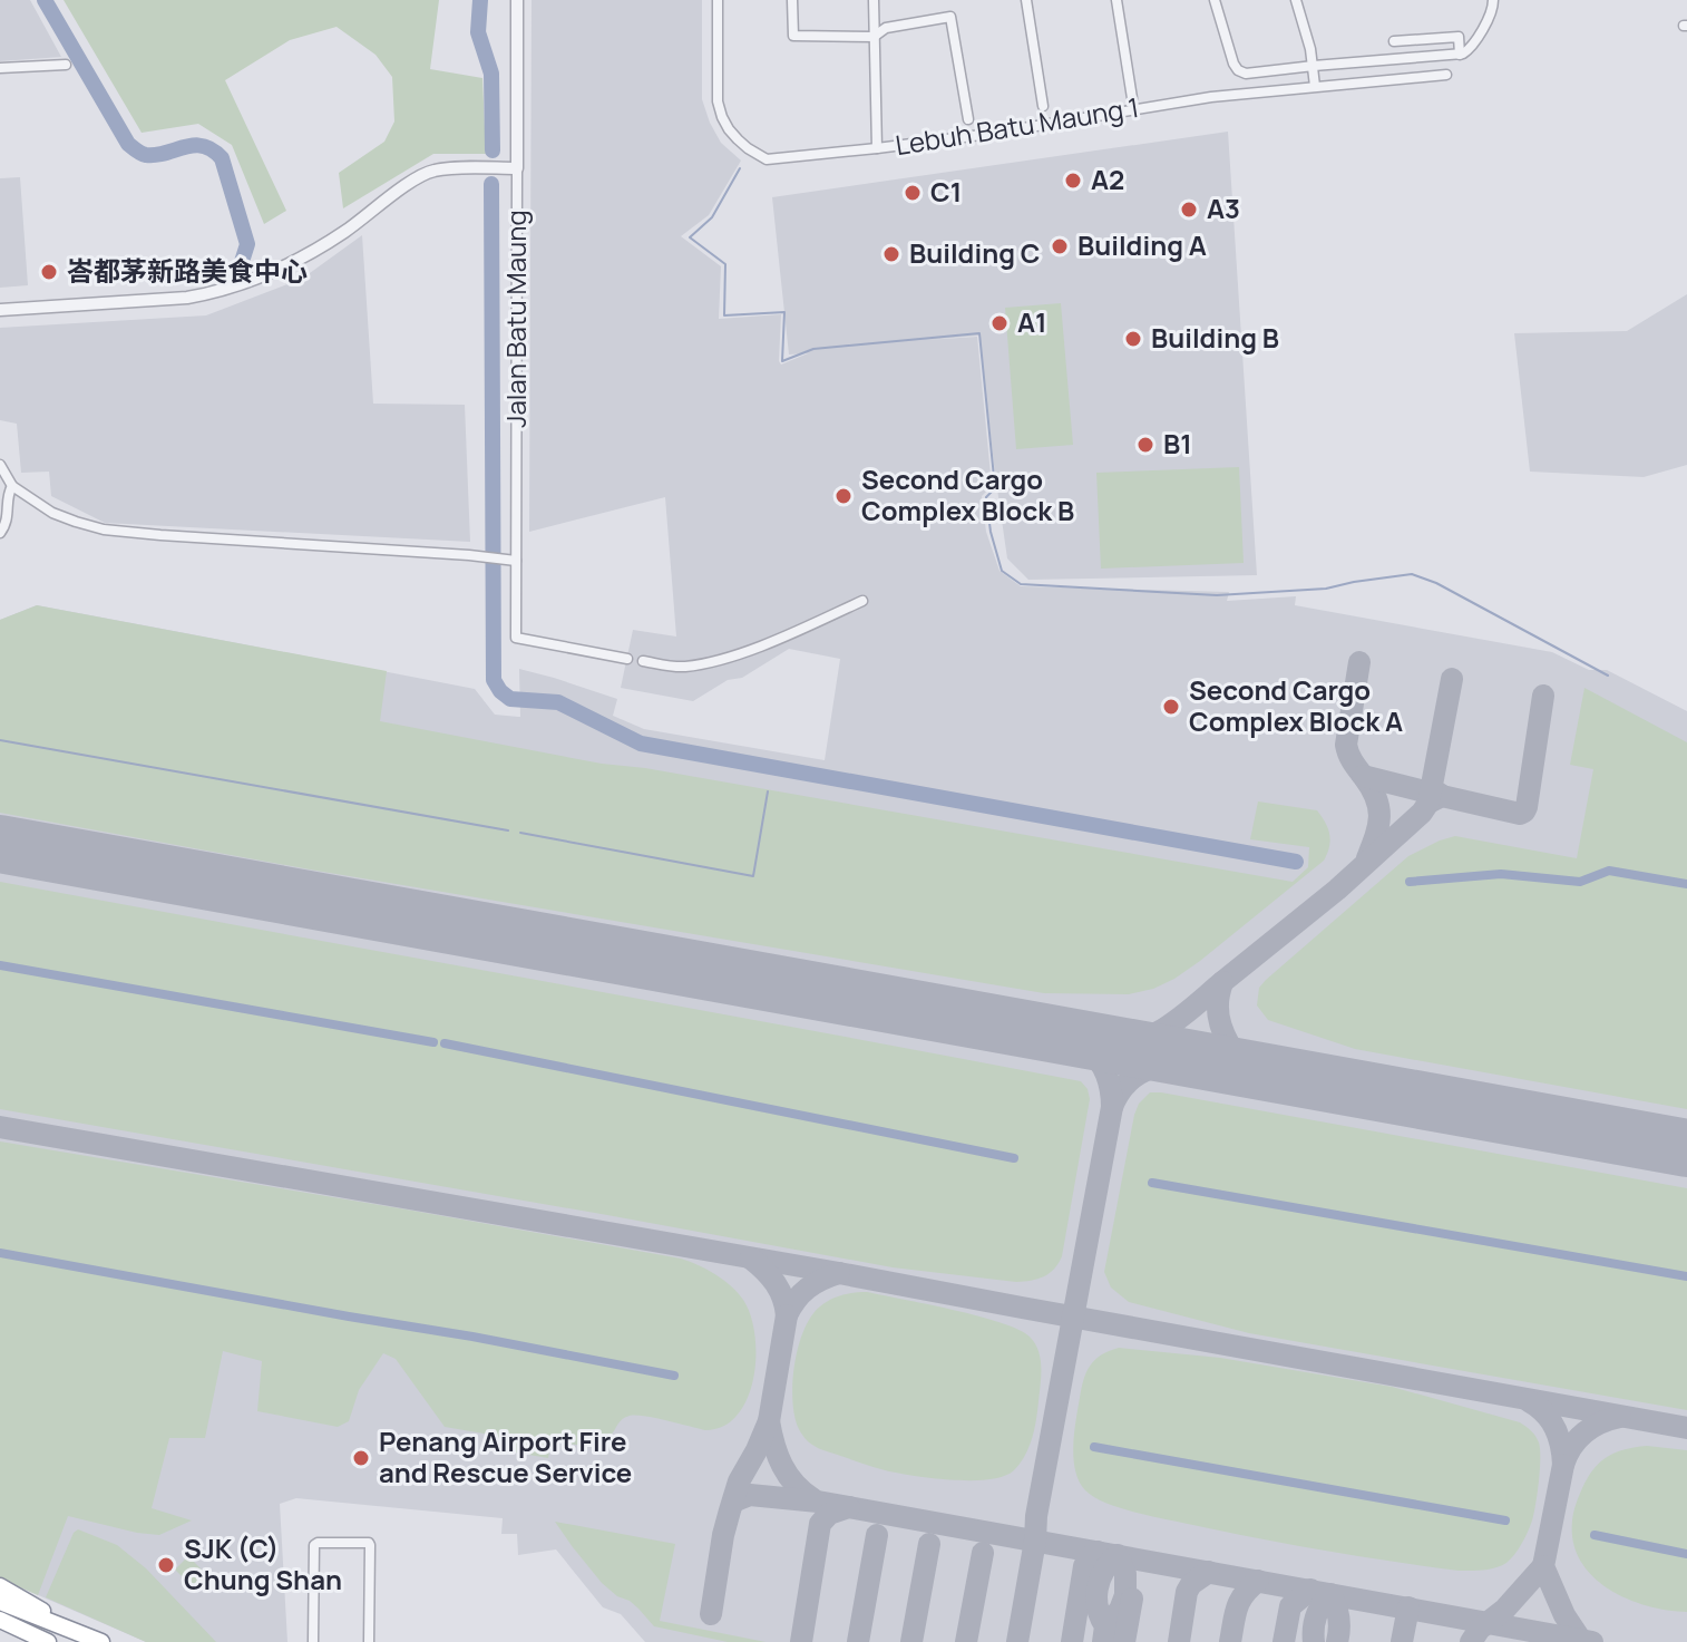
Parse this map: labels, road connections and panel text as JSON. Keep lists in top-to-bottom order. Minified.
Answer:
{"streets":{"street":["Lebuh Batu Maung 1","Jalan Batu Maung"]},"places":["A2","C1","A3","Building A","Building C","峇都茅新路美食中心","A1","Building B","B1","Second Cargo Complex Block B","Second Cargo Complex Block A","Penang Airport Fire and Rescue Service","SJK (C) Chung Shan"]}
